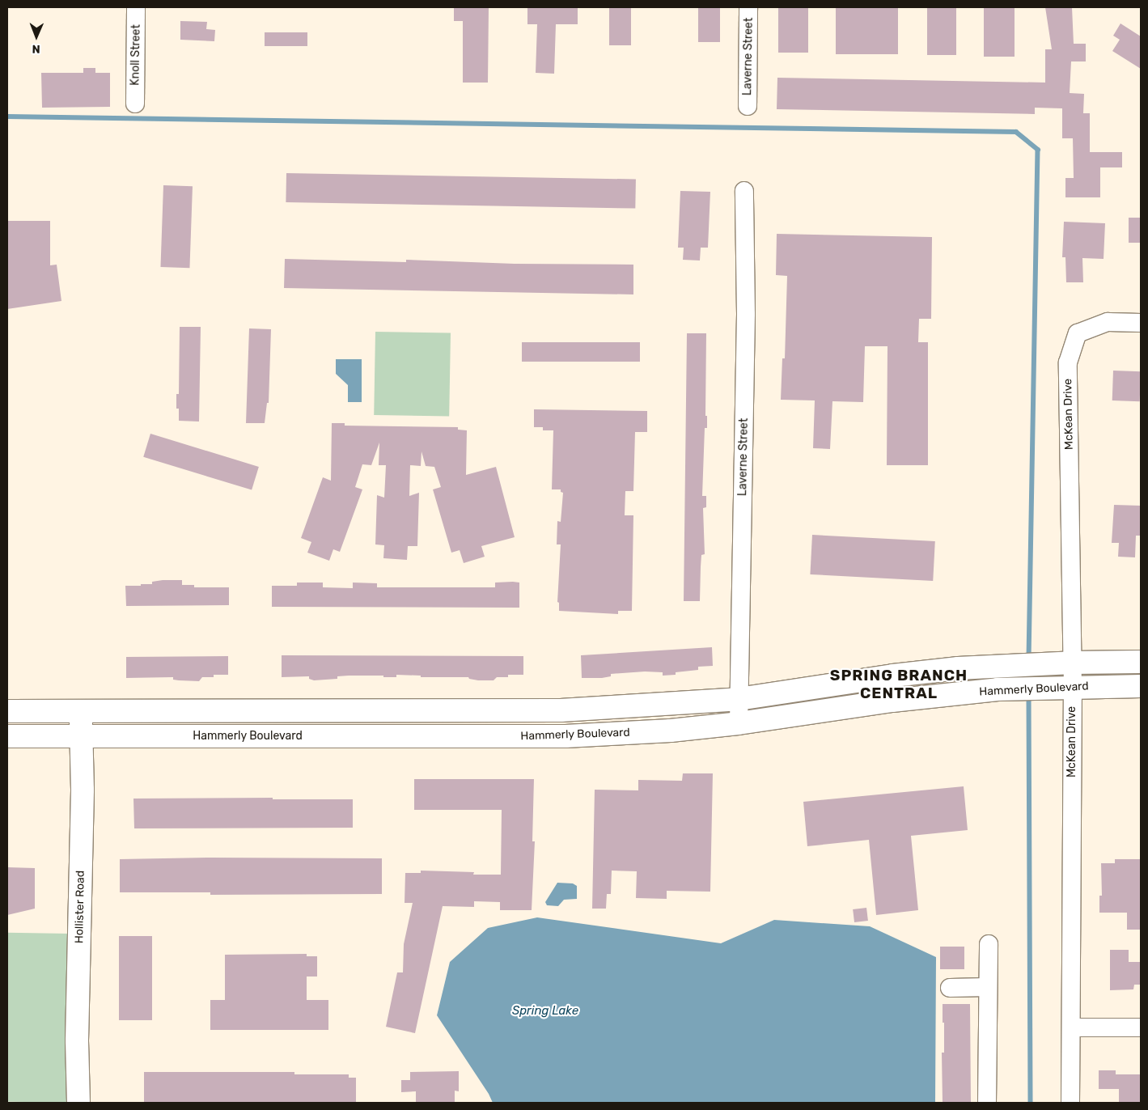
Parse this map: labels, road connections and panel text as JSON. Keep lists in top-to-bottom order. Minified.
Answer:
{"streets":{"main road":["Hammerly Boulevard","Hollister Road"],"street":["Knoll Street","Laverne Street","McKean Drive"]},"crossings":[["Laverne Street","Hammerly Boulevard"],["McKean Drive","Hammerly Boulevard"],["Hammerly Boulevard","Hollister Road"]],"districts":["SPRING BRANCH CENTRAL"],"water":["Spring Lake"],"north":"bottom"}
